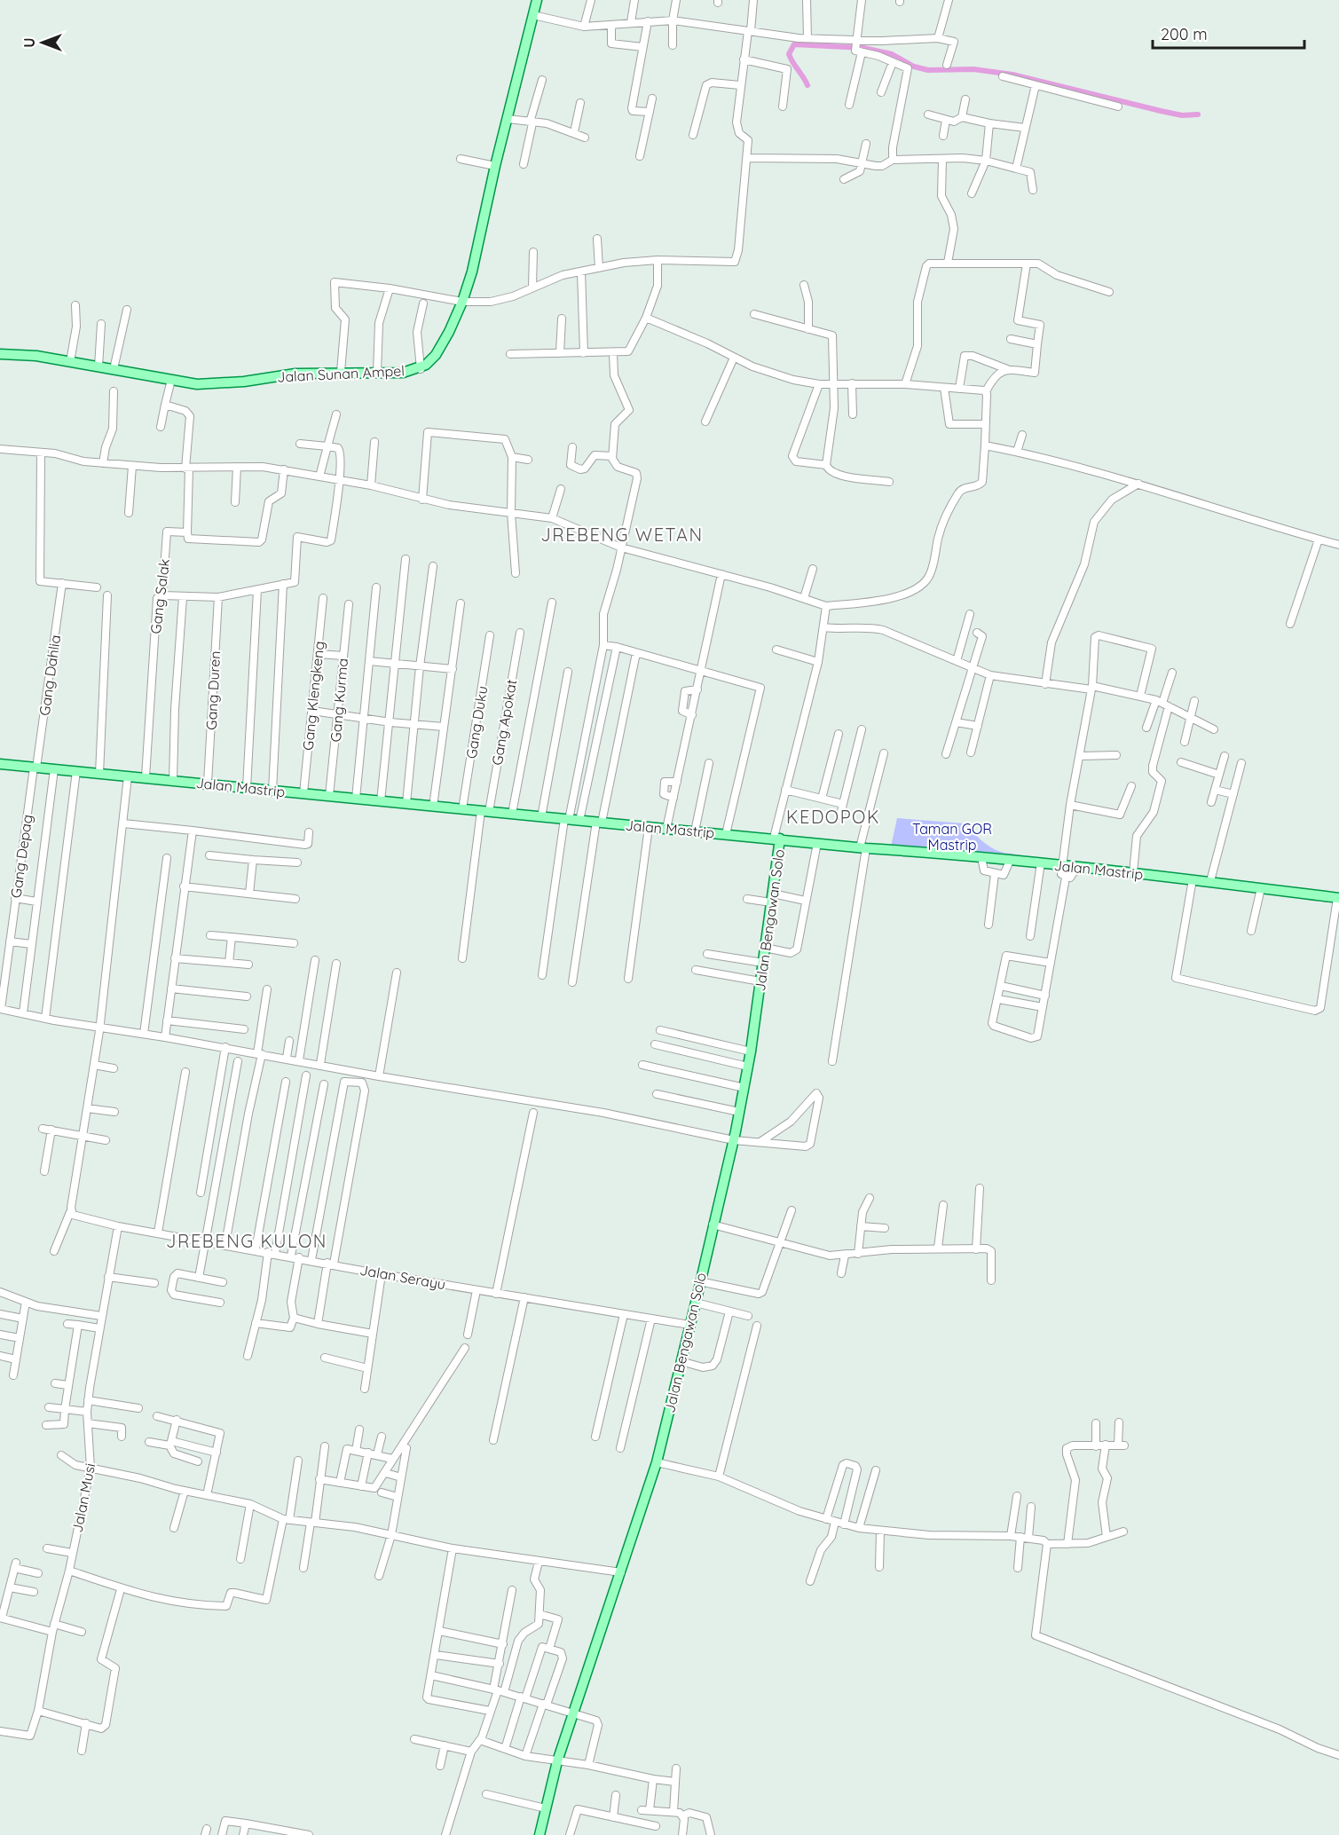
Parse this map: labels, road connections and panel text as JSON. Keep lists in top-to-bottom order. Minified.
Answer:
{"streets":{"main road":["Jalan Sunan Ampel","Jalan Mastrip","Jalan Bengawan Solo"],"street":["Gang Salak","Gang Dahlia","Gang Duren","Gang Klengkeng","Gang Kurma","Gang Duku","Gang Apokat","Gang Depag","Jalan Serayu","Jalan Musi"]},"crossings":[["Gang Salak","Jalan Mastrip"],["Gang Dahlia","Jalan Mastrip"],["Gang Dahlia","Gang Depag"],["Gang Duren","Jalan Mastrip"],["Gang Klengkeng","Jalan Mastrip"],["Gang Kurma","Jalan Mastrip"],["Gang Duku","Jalan Mastrip"],["Gang Apokat","Jalan Mastrip"],["Jalan Mastrip","Gang Depag"],["Jalan Mastrip","Jalan Bengawan Solo"],["Jalan Bengawan Solo","Jalan Serayu"],["Jalan Serayu","Jalan Musi"]],"districts":["JREBENG WETAN","KEDOPOK","JREBENG KULON"],"parks":["Taman GOR Mastrip"],"scale_bar":"200 m","north":"left"}
